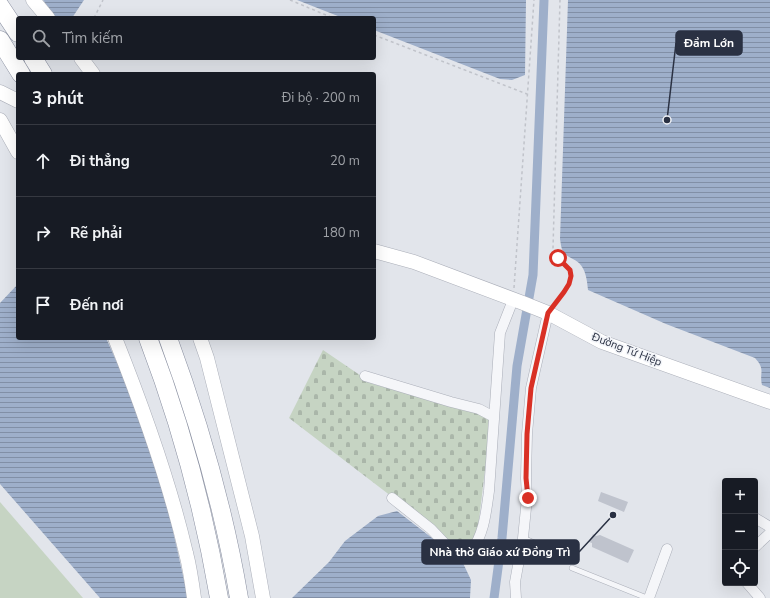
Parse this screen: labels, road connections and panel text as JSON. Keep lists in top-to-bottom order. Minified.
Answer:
{"streets":{"street":["Đường Tứ Hiệp"]},"places":["Đầm Lớn","Nhà thờ Giáo xứ Đồng Trì"],"page":{"search":"Tìm kiếm","heading":["3 phút","Đi bộ · 200 m"],"list":[["Đi thẳng","20 m"],["Rẽ phải","180 m"],"Đến nơi"],"map_buttons":["+","−"]}}
